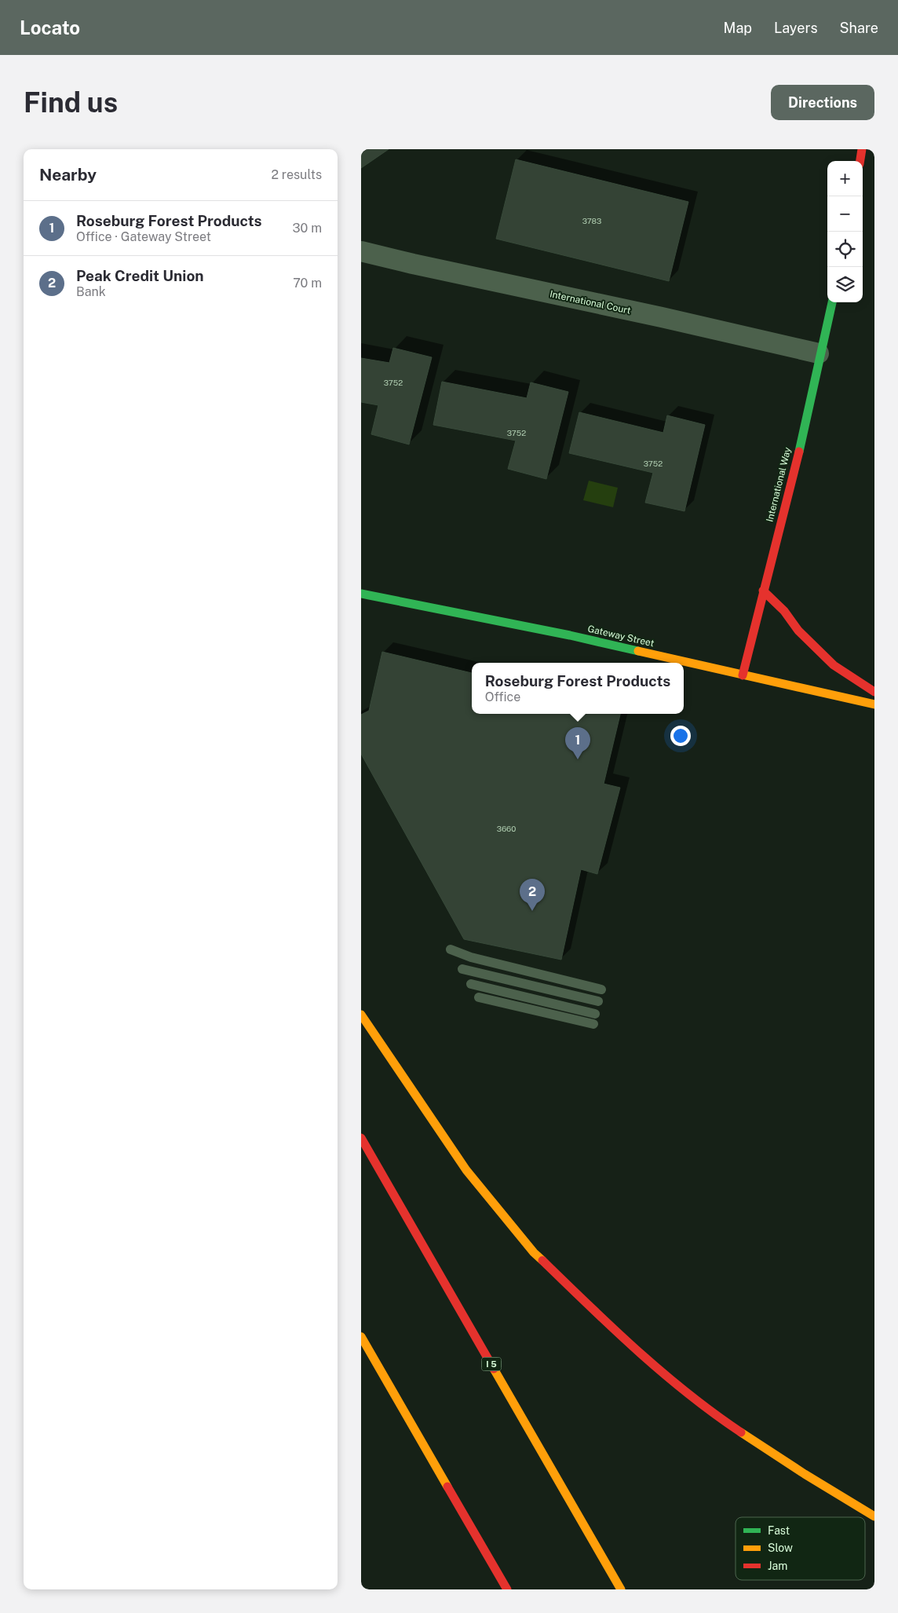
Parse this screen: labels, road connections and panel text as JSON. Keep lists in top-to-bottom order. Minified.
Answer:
{"streets":{"main road":["International Way","Gateway Street","I 5"],"street":["International Court"]},"crossings":[["International Court","International Way"],["International Way","Gateway Street"]],"house_numbers":["3783","3752","3752","3752","3660"],"legend":["Fast","Slow","Jam"],"page":{"header":"Locato","nav":["Map","Layers","Share"],"buttons":"Directions","title":"Find us","heading":["Nearby","2 results"],"map_buttons":["+","−"],"list":[{"mark":"1","name":"Roseburg Forest Products","note":"Office · Gateway Street","value":"30 m"},{"mark":"2","name":"Peak Credit Union","note":"Bank","value":"70 m"}],"popup":["Roseburg Forest Products","Office"],"pins":["1","2"]}}
